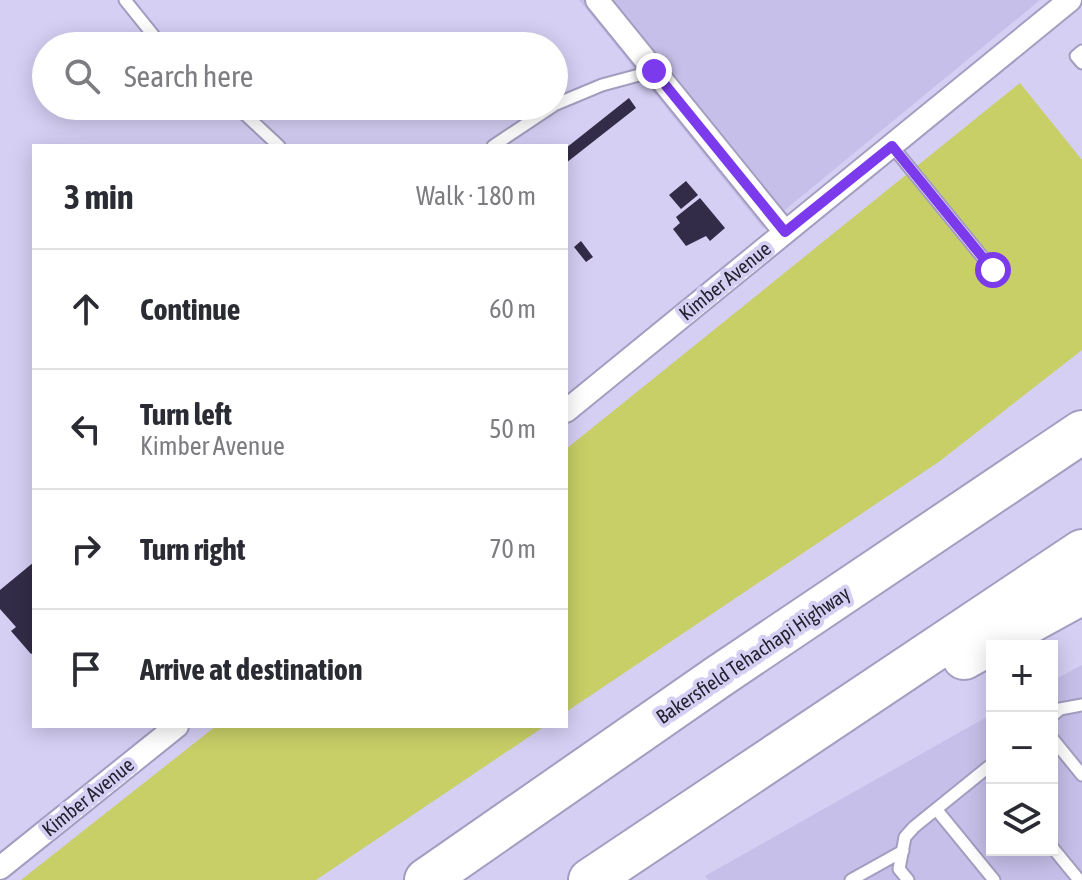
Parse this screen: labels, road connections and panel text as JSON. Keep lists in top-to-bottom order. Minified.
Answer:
{"streets":{"highway":["Bakersfield Tehachapi Highway"],"street":["Kimber Avenue"]},"page":{"search":"Search here","heading":["3 min","Walk · 180 m"],"list":[["Continue","60 m"],["Turn left","Kimber Avenue","50 m"],["Turn right","70 m"],"Arrive at destination"],"map_buttons":["+","−"]}}
